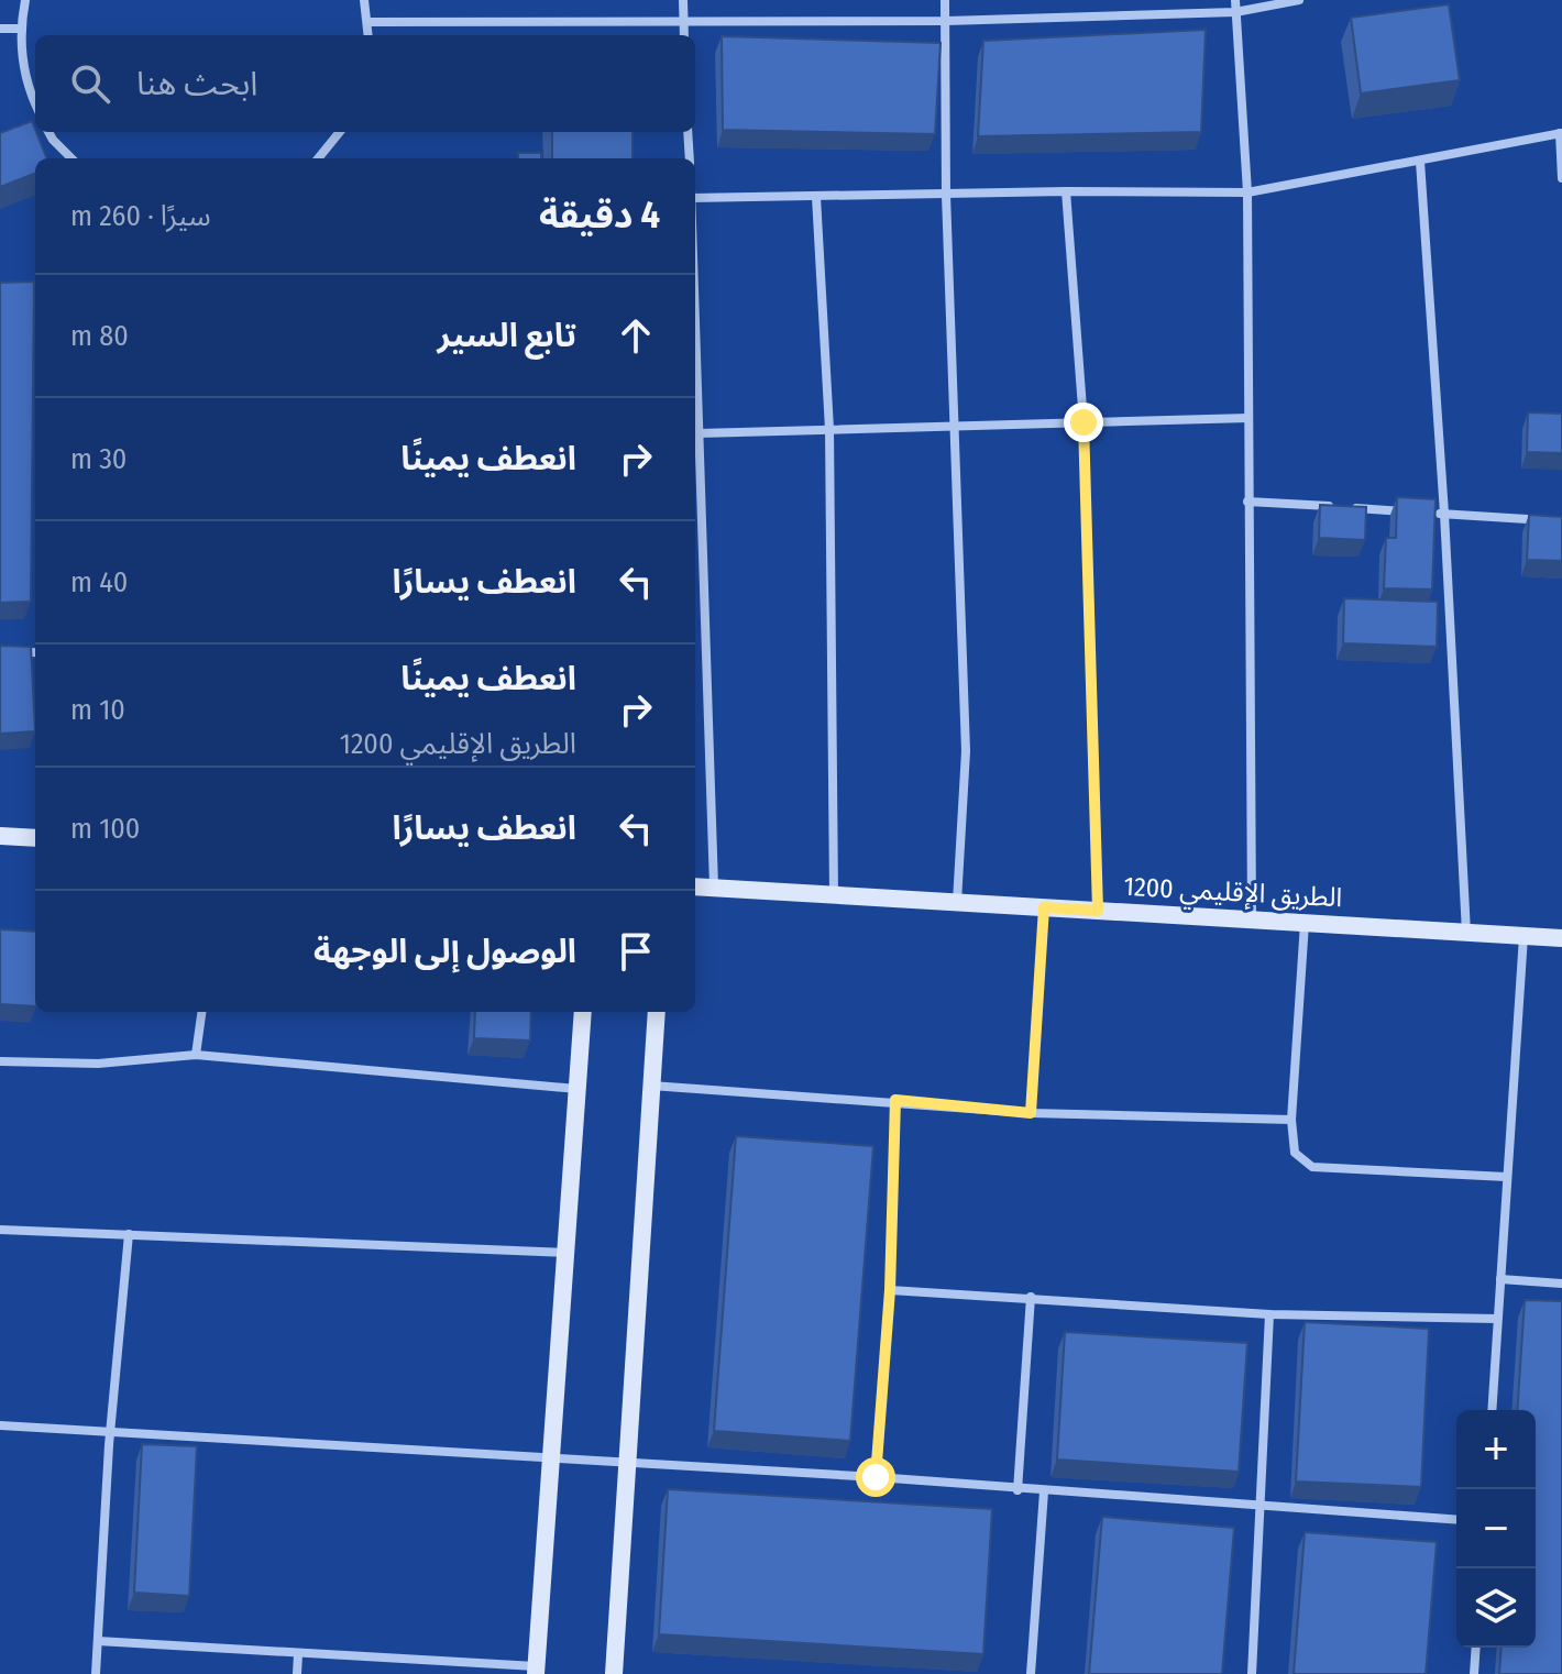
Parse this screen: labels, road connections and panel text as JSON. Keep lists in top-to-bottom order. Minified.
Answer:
{"streets":{"street":["الطريق الإقليمي 1200"]},"page":{"search":"ابحث هنا","heading":["4 دقيقة","سيرًا · 260 m"],"list":[["تابع السير","80 m"],["انعطف يمينًا","30 m"],["انعطف يسارًا","40 m"],["انعطف يمينًا","الطريق الإقليمي 1200","10 m"],["انعطف يسارًا","100 m"],"الوصول إلى الوجهة"],"map_buttons":["+","−"]}}
